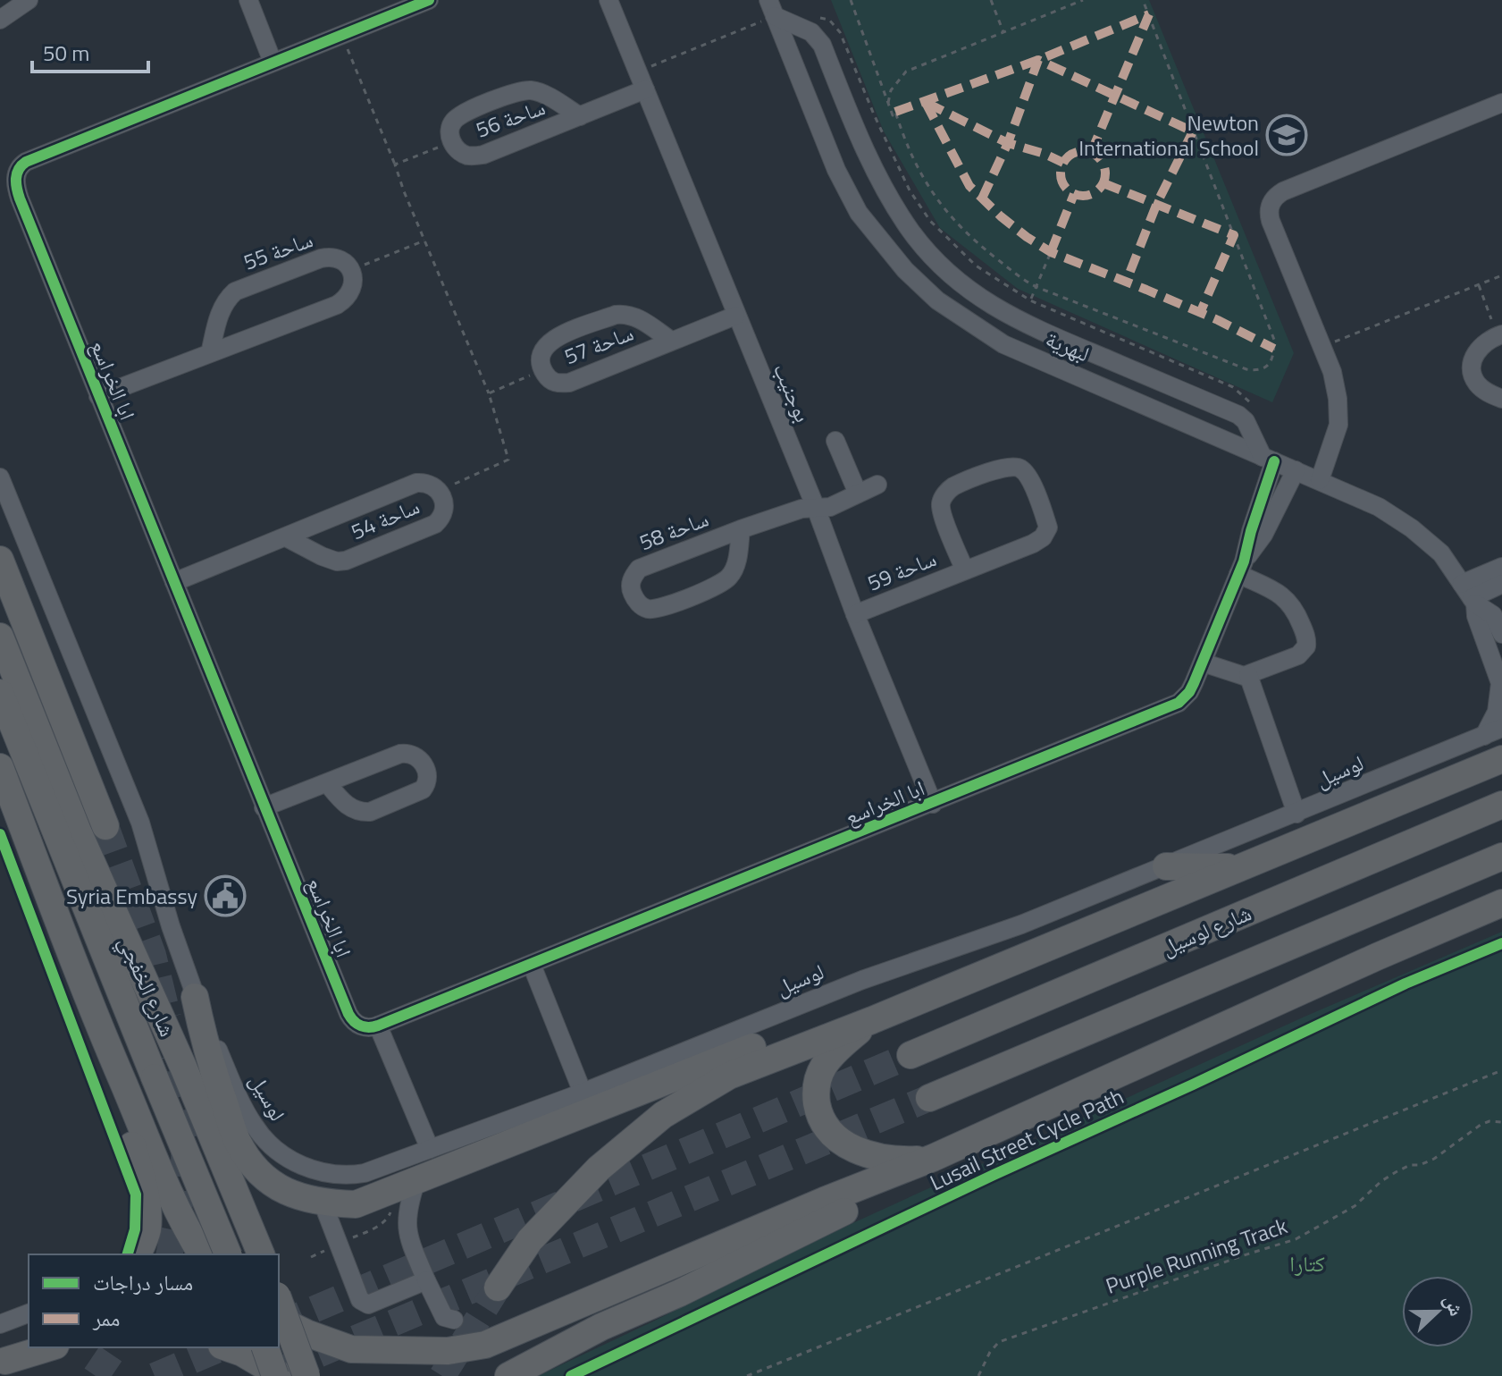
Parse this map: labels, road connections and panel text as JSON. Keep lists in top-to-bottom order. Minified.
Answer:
{"streets":{"highway":["شارع لوسيل","شارع الخفجي"],"street":["ساحة 56","ساحة 55","ساحة 57","لبهرية","ابا الخراسع","بوجنيب","ساحة 54","ساحة 58","ساحة 59","لوسيل"],"path":["Purple Running Track"],"cycle path":["Lusail Street Cycle Path"]},"crossings":[["ساحة 56","بوجنيب"],["ساحة 57","بوجنيب"],["لبهرية","ابا الخراسع"],["لبهرية","لوسيل"],["ابا الخراسع","بوجنيب"],["ابا الخراسع","ساحة 54"],["بوجنيب","ساحة 58"],["بوجنيب","ساحة 59"],["لوسيل","شارع الخفجي"]],"parks":["كتارا"],"places":{"school or university":["Newton International School"],"public building":["Syria Embassy"]},"legend":["مسار دراجات","ممر"],"scale_bar":"50 m","north":"right"}
